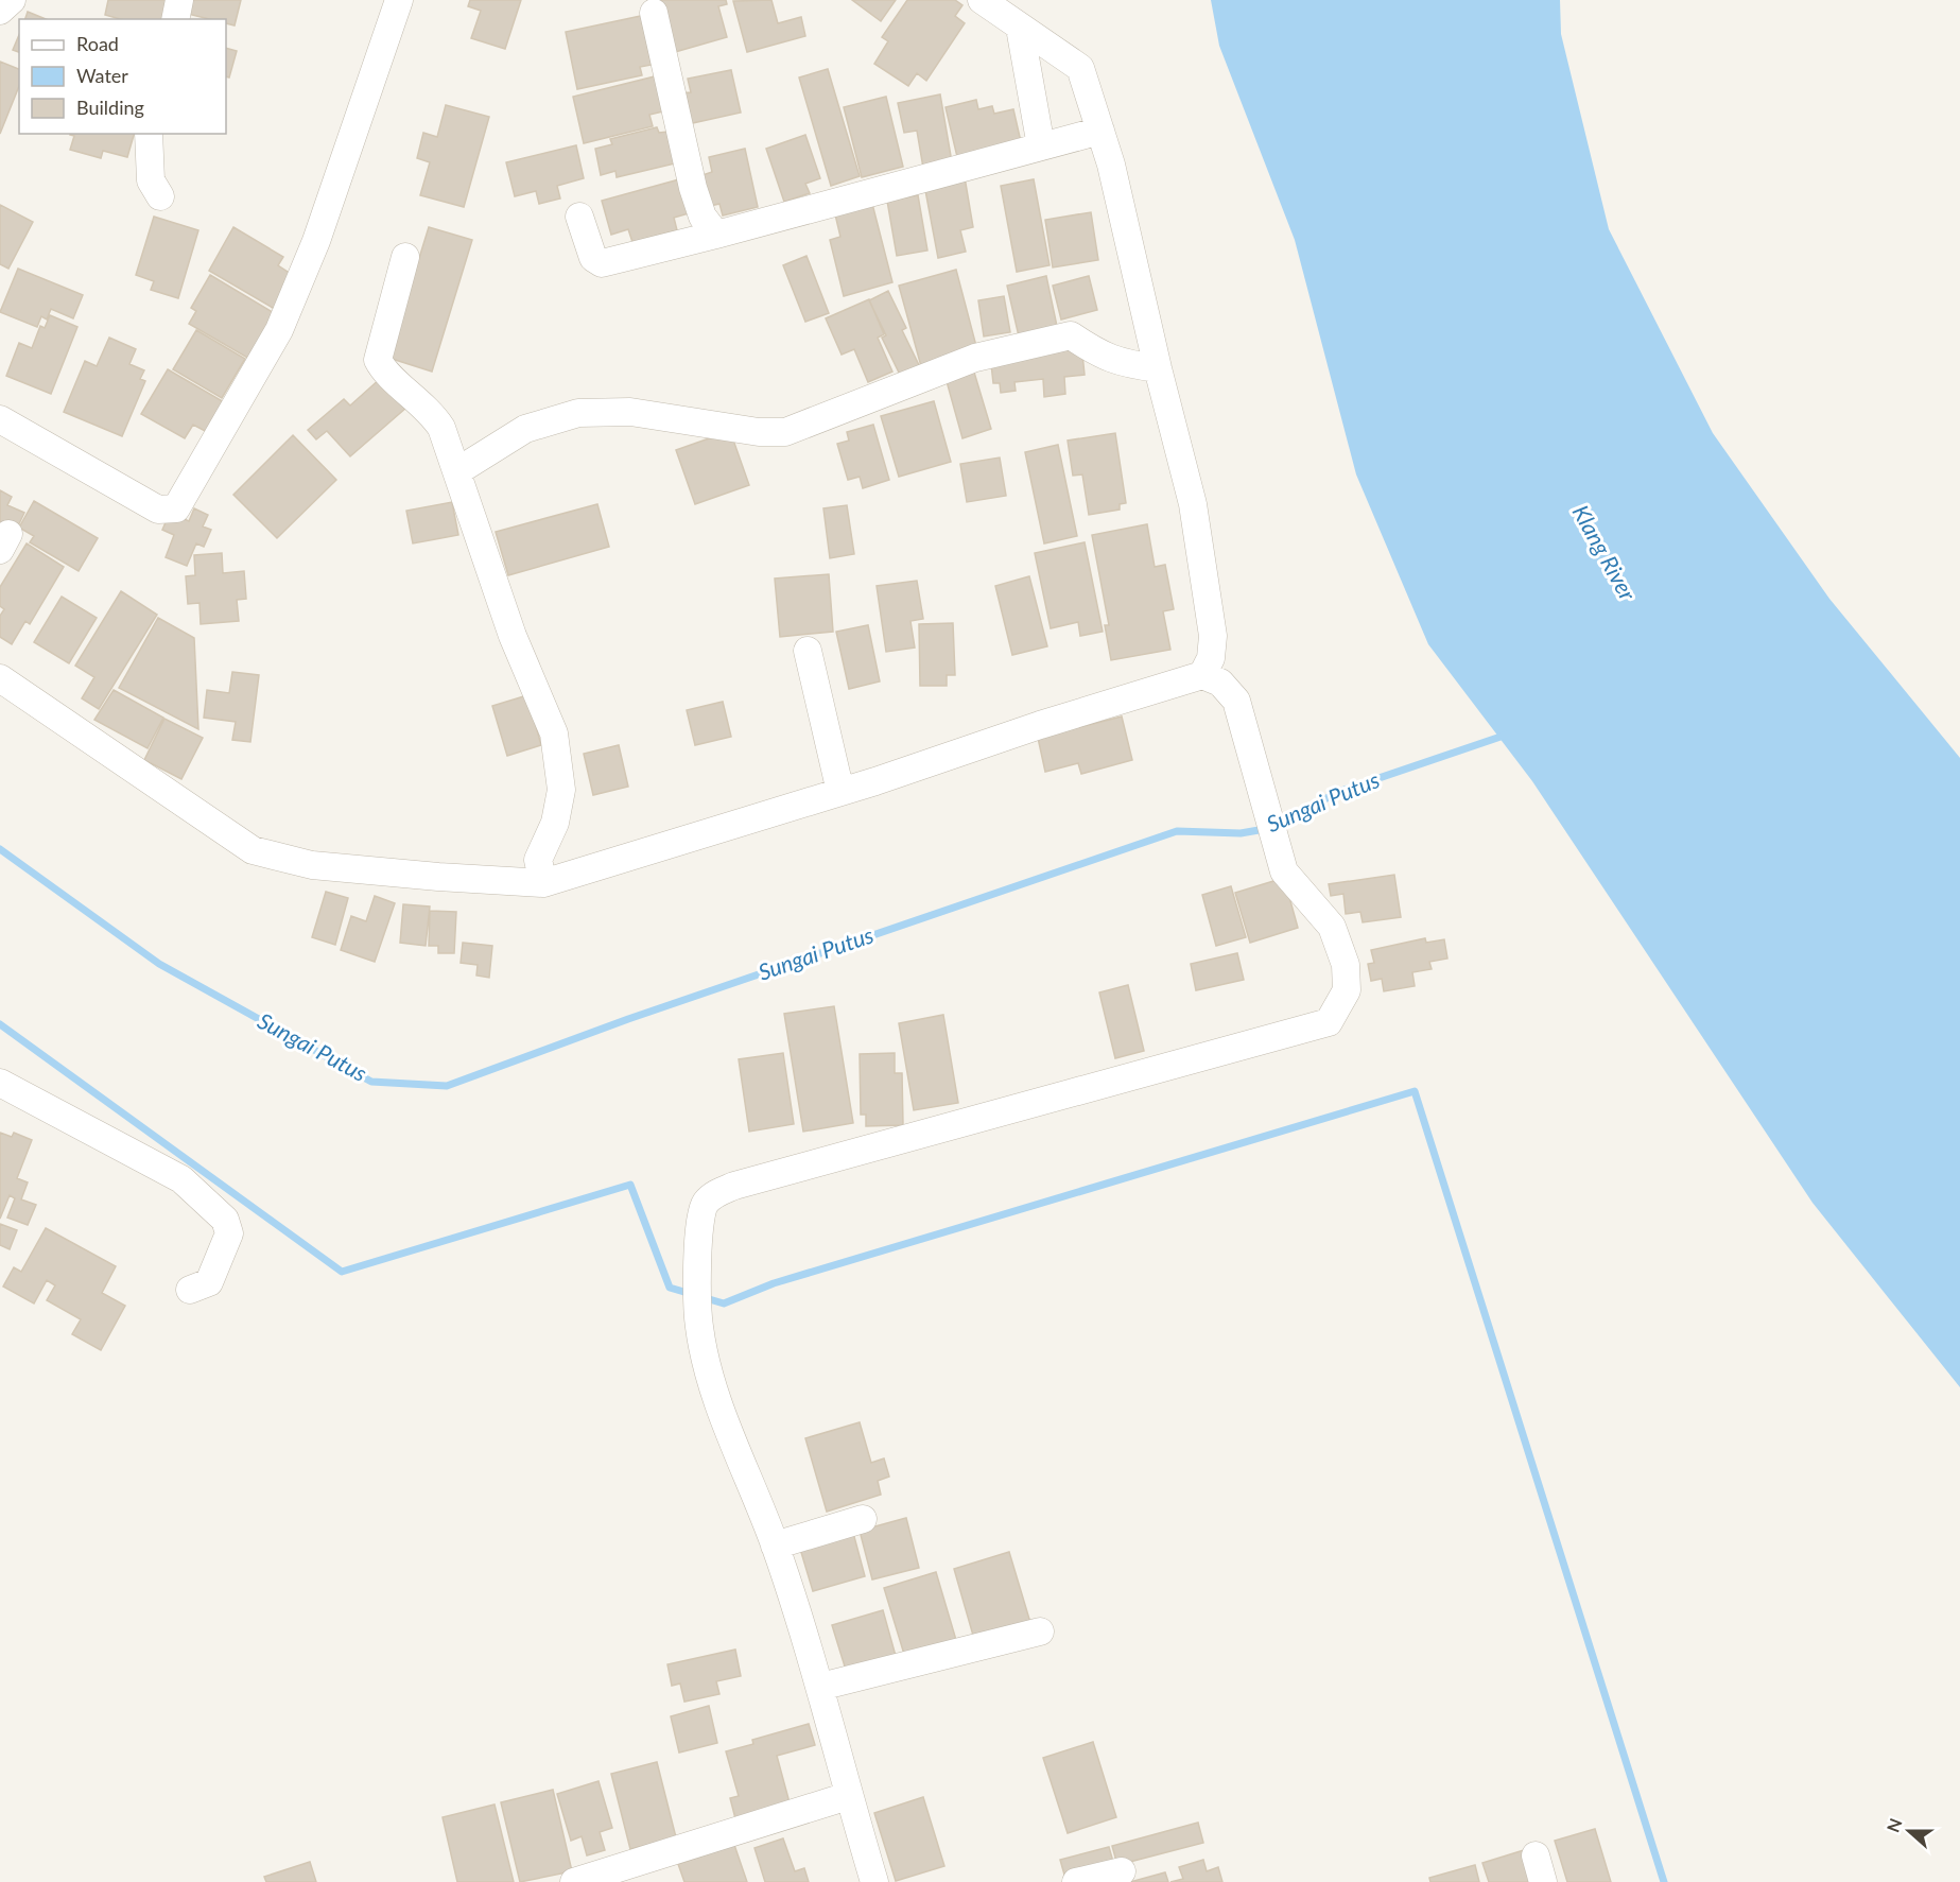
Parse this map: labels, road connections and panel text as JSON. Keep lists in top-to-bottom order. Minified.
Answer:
{"water":["Klang River","Sungai Putus"],"legend":["Road","Water","Building"],"north":"left"}
